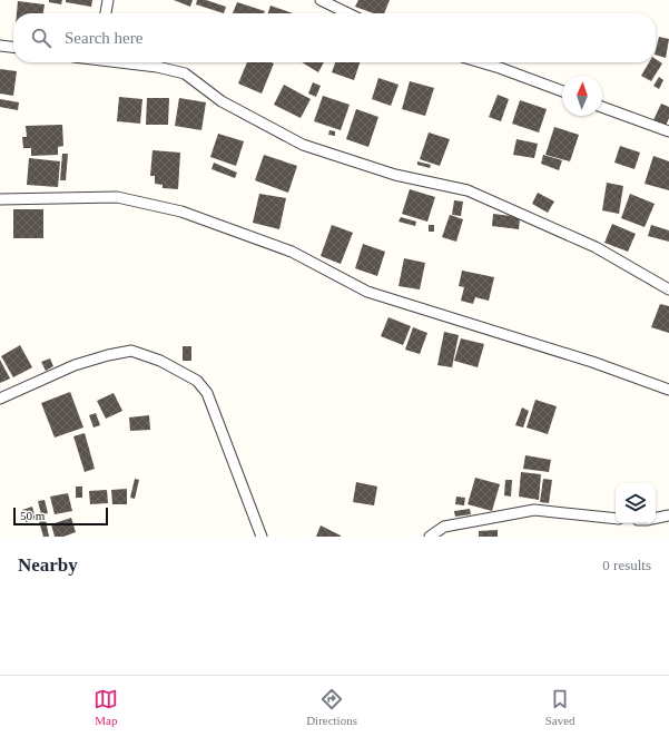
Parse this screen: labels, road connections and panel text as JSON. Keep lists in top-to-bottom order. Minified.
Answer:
{"scale_bar":"50 m","north":"top","page":{"search":"Search here","scale":"50 m","heading":["Nearby","0 results"],"nav":["Map","Directions","Saved"]}}
